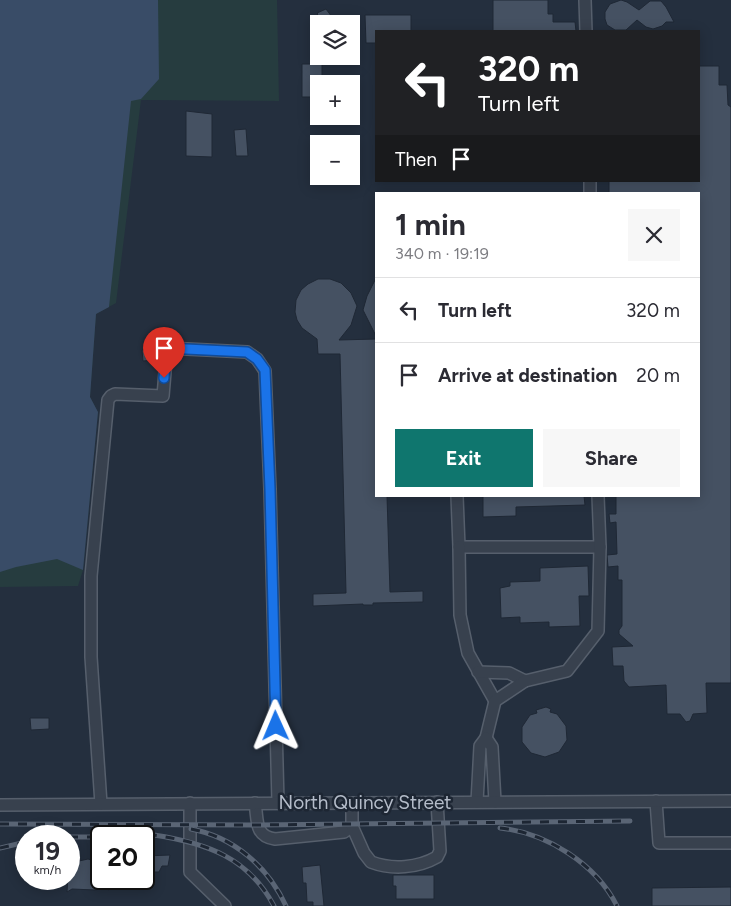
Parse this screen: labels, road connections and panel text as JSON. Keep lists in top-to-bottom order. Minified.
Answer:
{"streets":{"street":["North Quincy Street"]},"page":{"map_buttons":["+","−"],"turn":["320 m","Turn left"],"then":"Then","heading":["1 min","340 m · 19:19"],"list":[{"name":"Turn left","value":"320 m"},{"name":"Arrive at destination","value":"20 m"}],"buttons":["Exit","Share"],"speed":"19 km/h","limit":"20"}}
